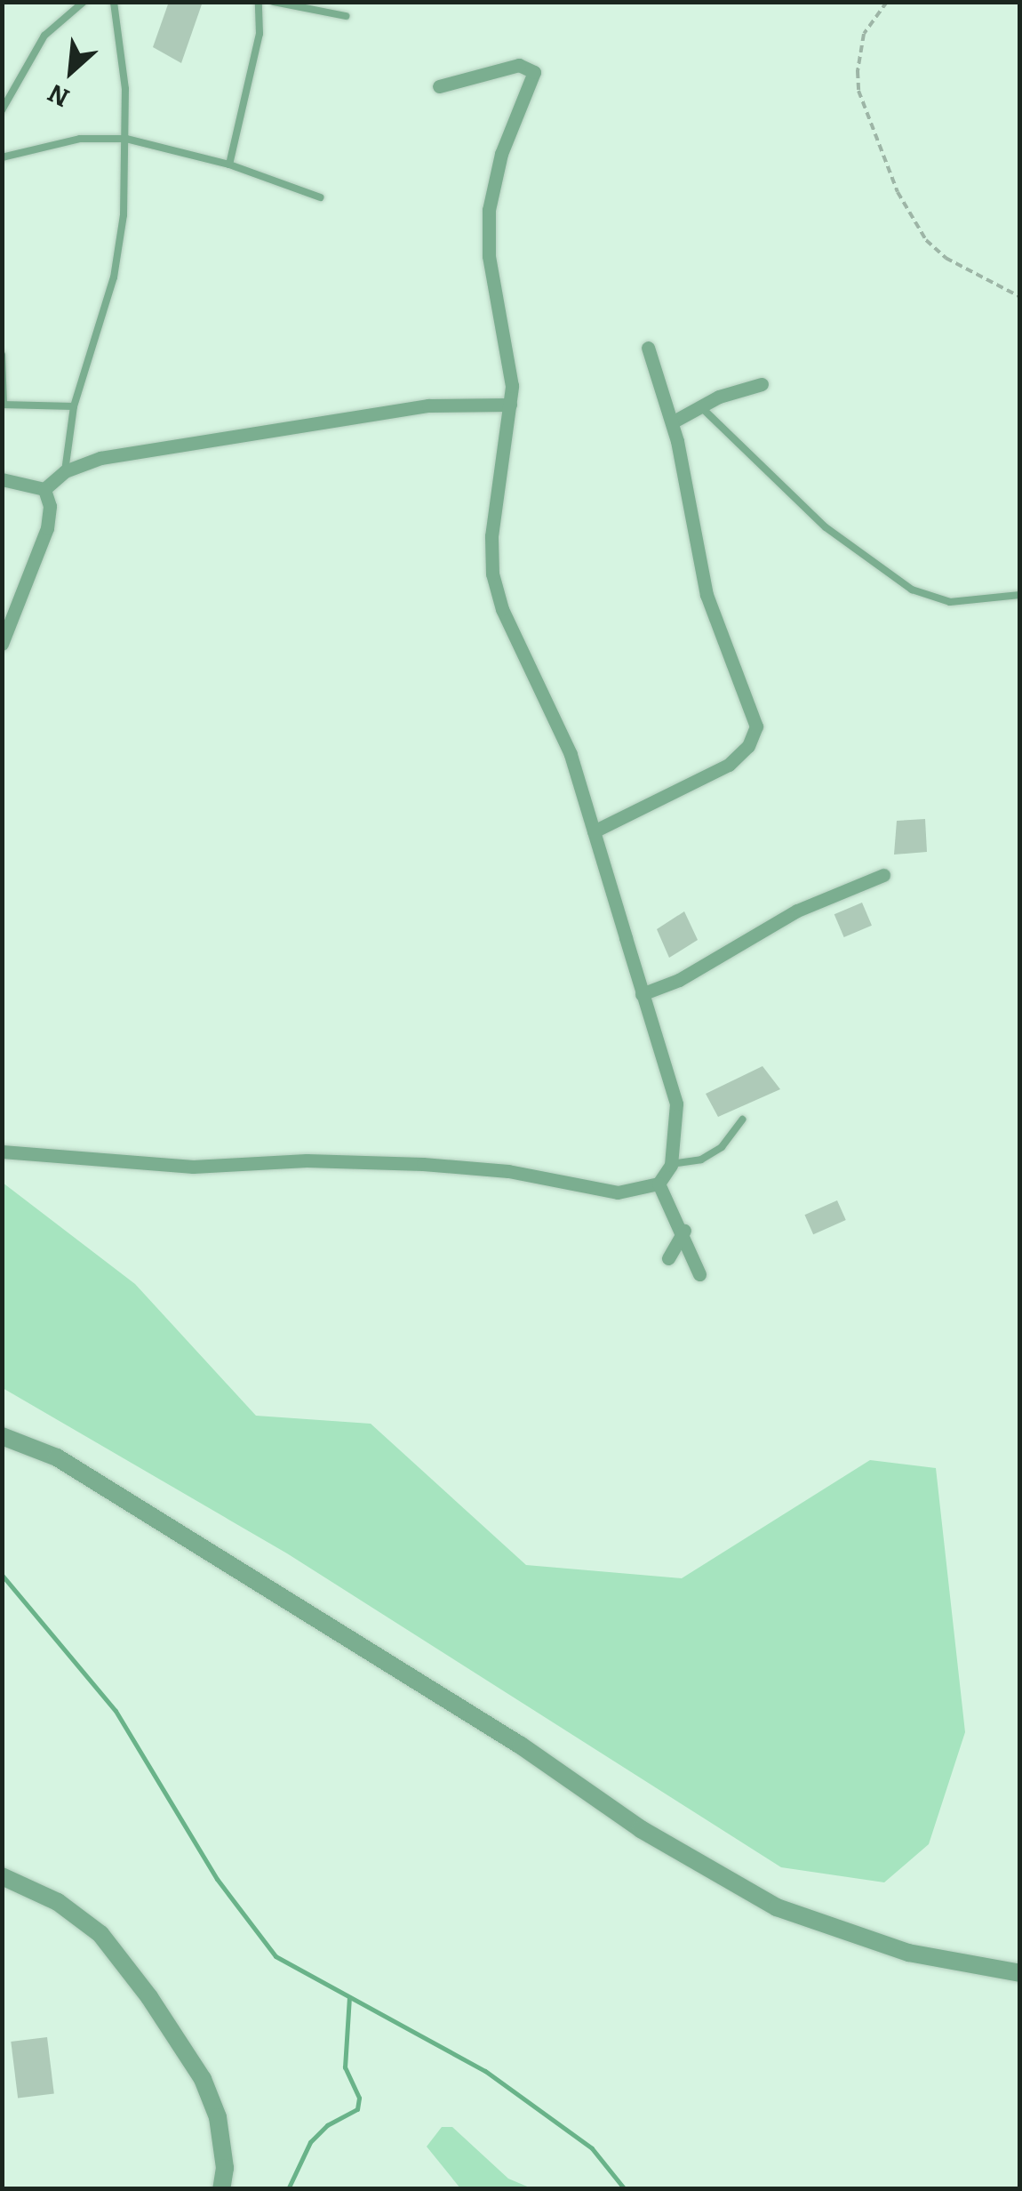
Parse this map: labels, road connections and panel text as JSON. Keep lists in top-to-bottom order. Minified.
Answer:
{"north":"bottom left"}
